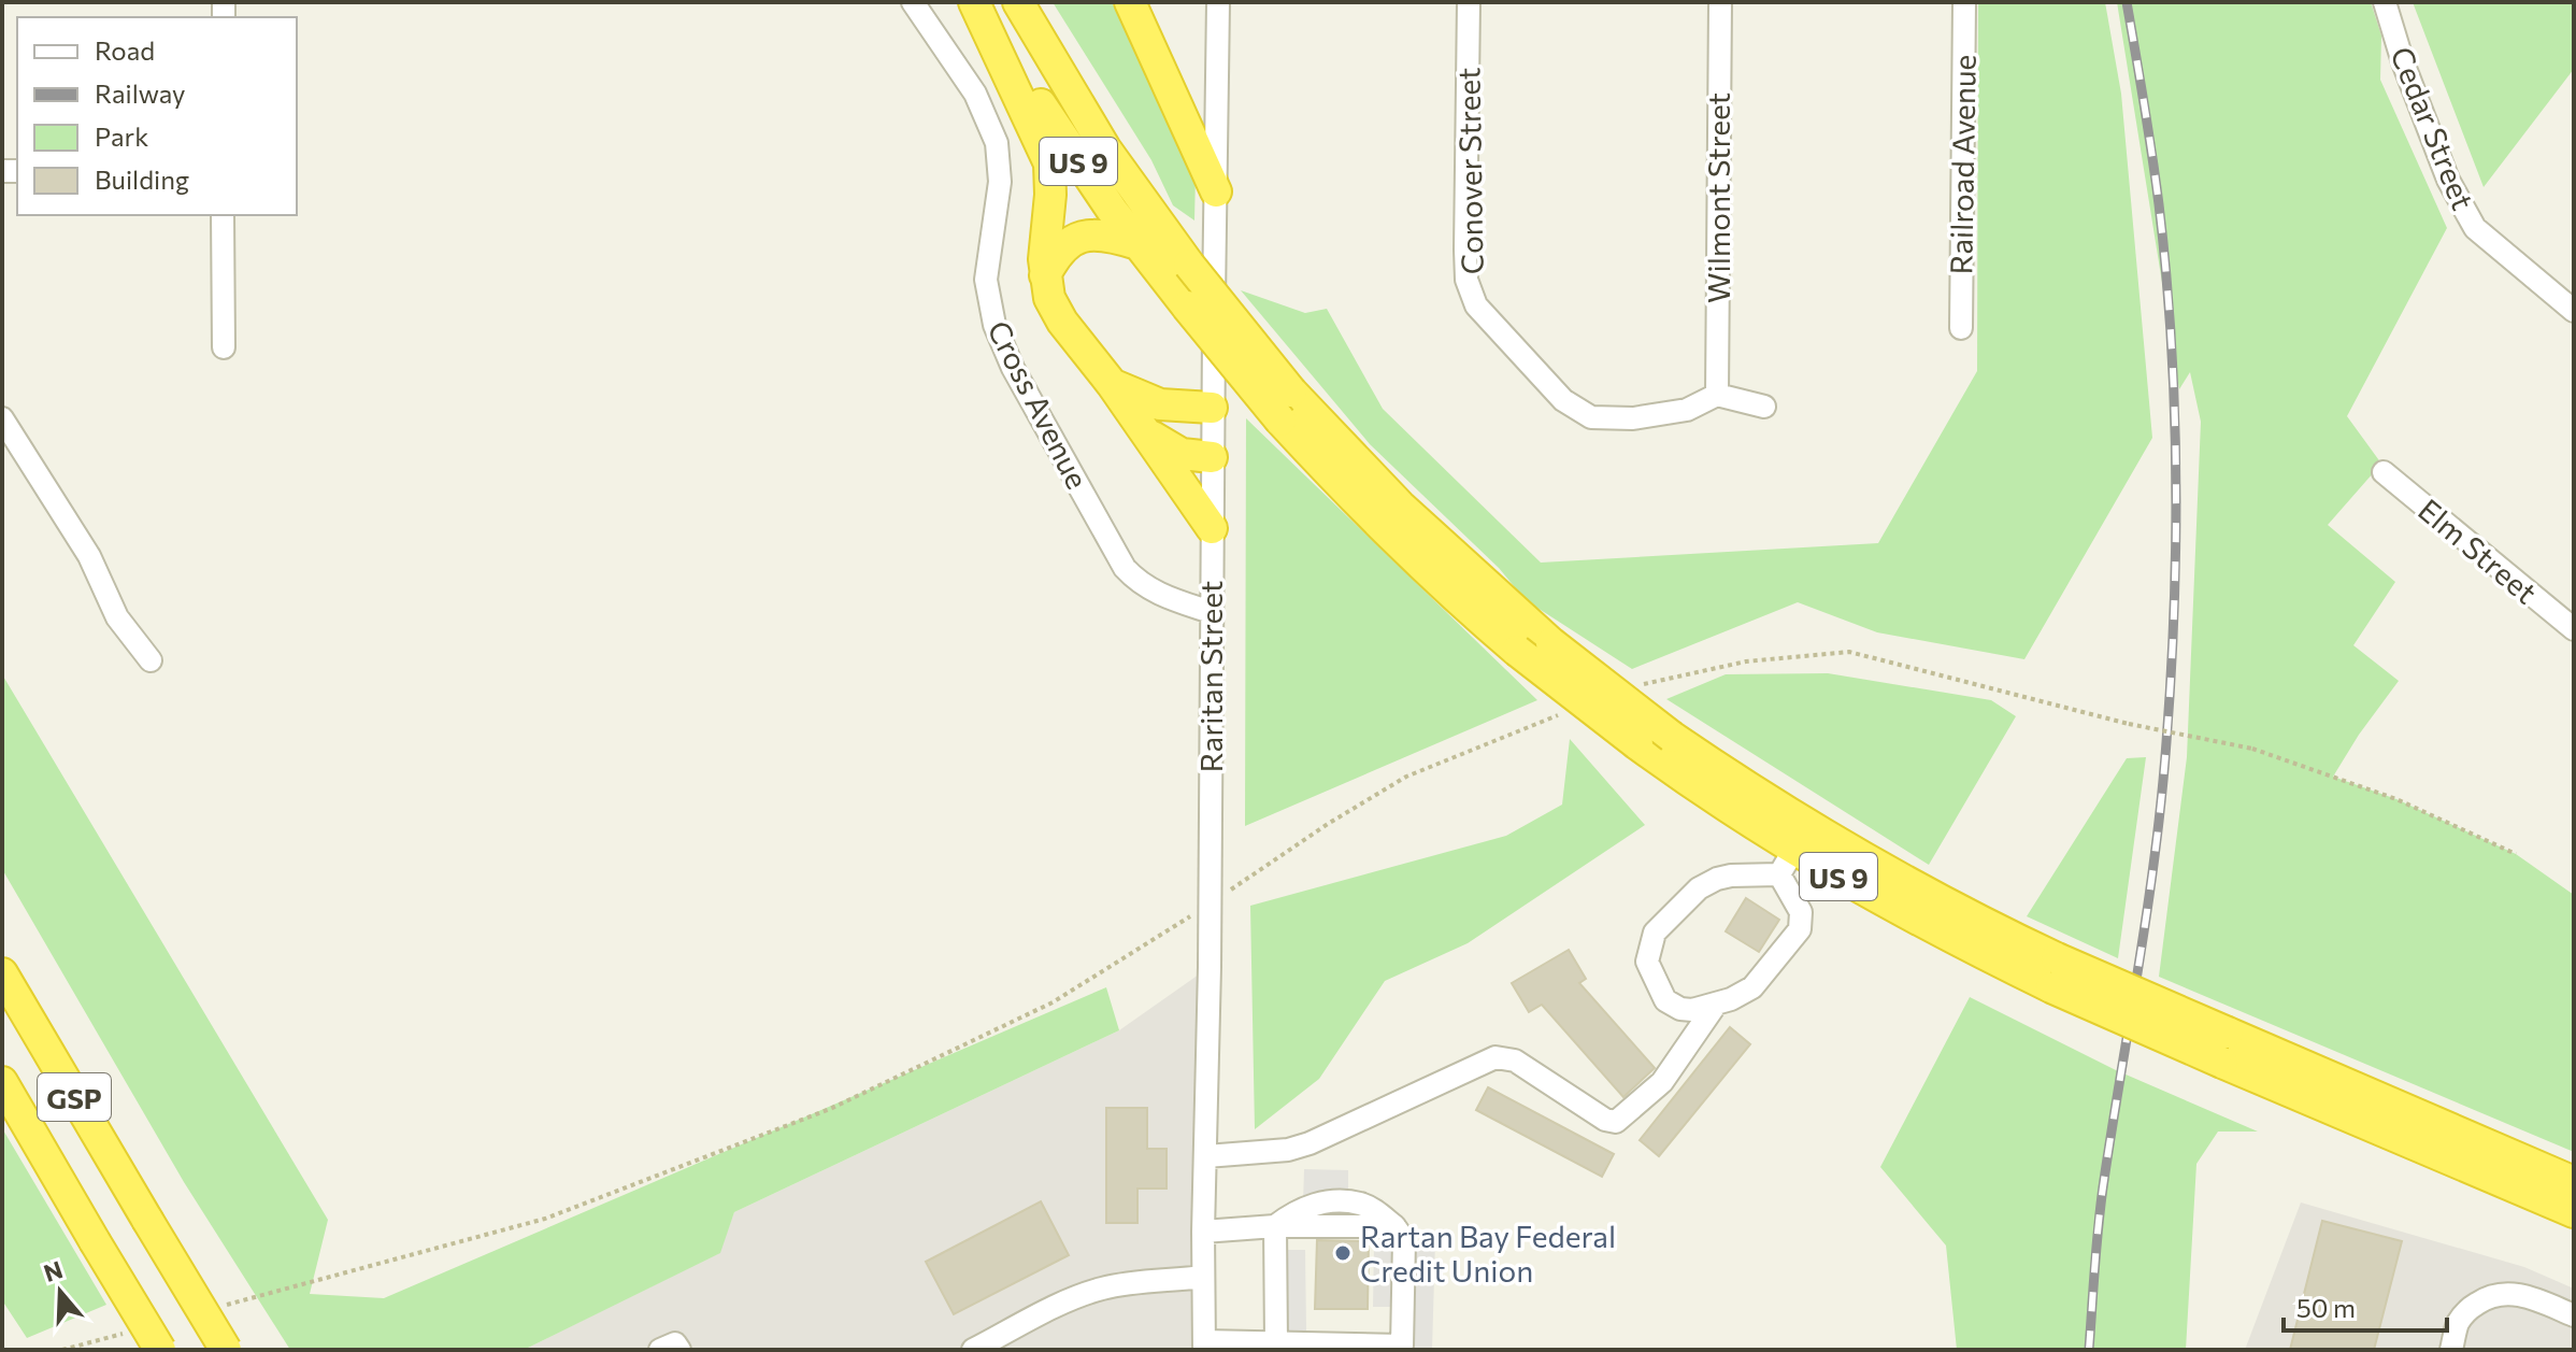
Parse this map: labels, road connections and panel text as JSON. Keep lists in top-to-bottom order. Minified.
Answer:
{"streets":{"highway":["US 9","GSP"],"street":["Cedar Street","Railroad Avenue","Conover Street","Wilmont Street","Cross Avenue","Elm Street","Raritan Street"]},"crossings":[["Conover Street","Wilmont Street"],["Cross Avenue","Raritan Street"]],"places":["Rartan Bay Federal Credit Union"],"legend":["Road","Railway","Park","Building"],"scale_bar":"50 m","north":"top"}
